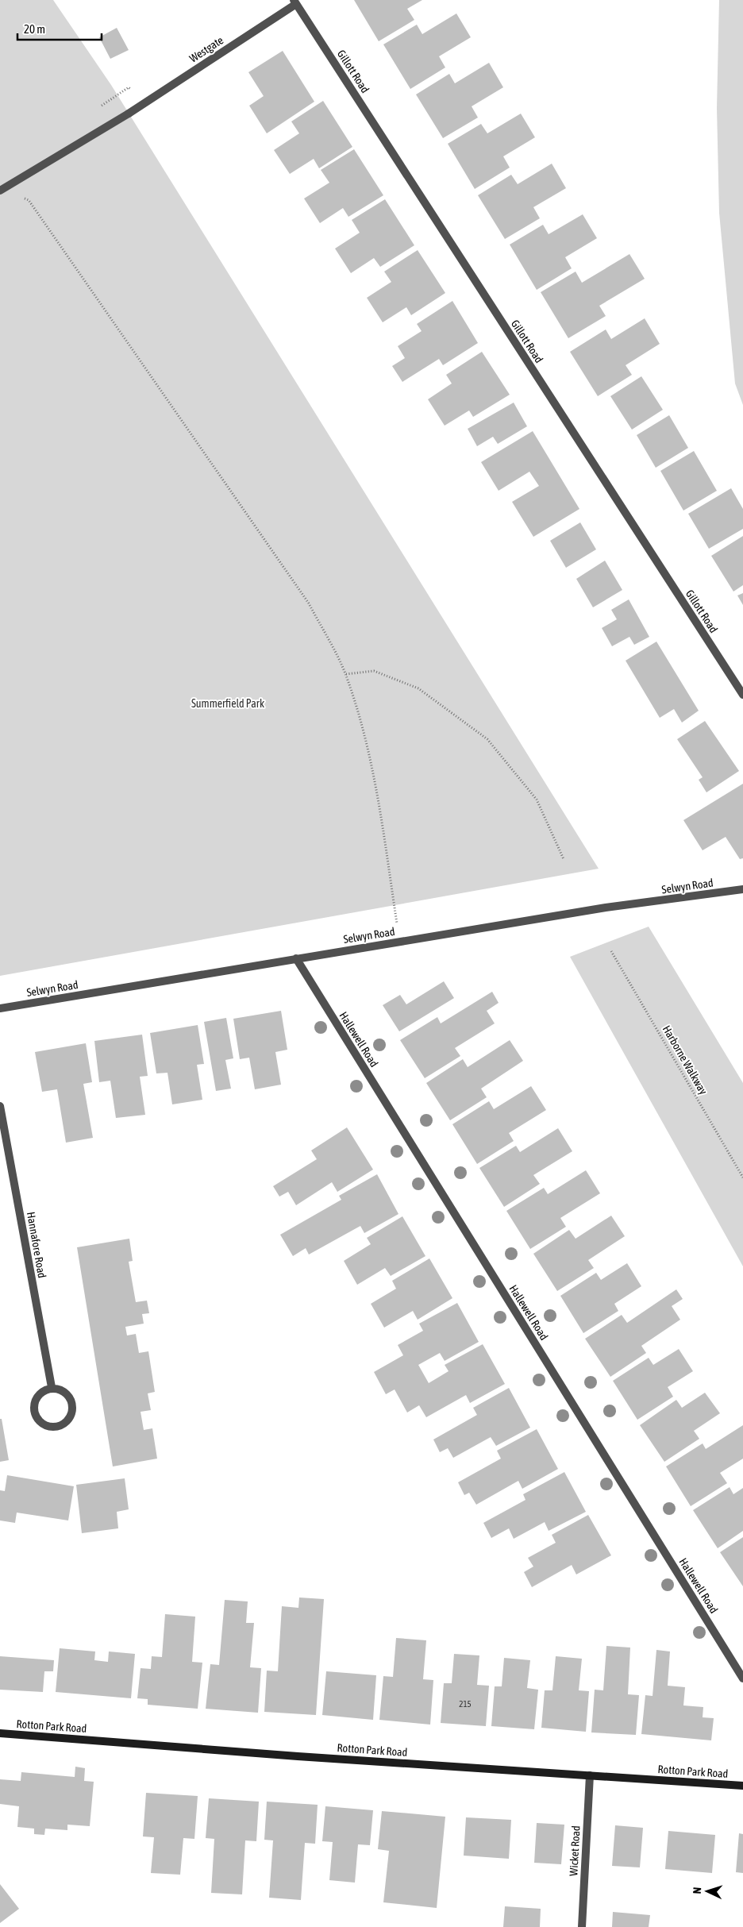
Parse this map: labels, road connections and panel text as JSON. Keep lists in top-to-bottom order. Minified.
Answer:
{"streets":{"main road":["Rotton Park Road"],"street":["Westgate","Gillott Road","Selwyn Road","Hallewell Road","Hannafore Road","Wicket Road"],"path":["Harborne Walkway"]},"crossings":[["Westgate","Gillott Road"],["Selwyn Road","Hallewell Road"],["Rotton Park Road","Wicket Road"]],"parks":["Summerfield Park"],"house_numbers":["215"],"scale_bar":"20 m","north":"left"}
